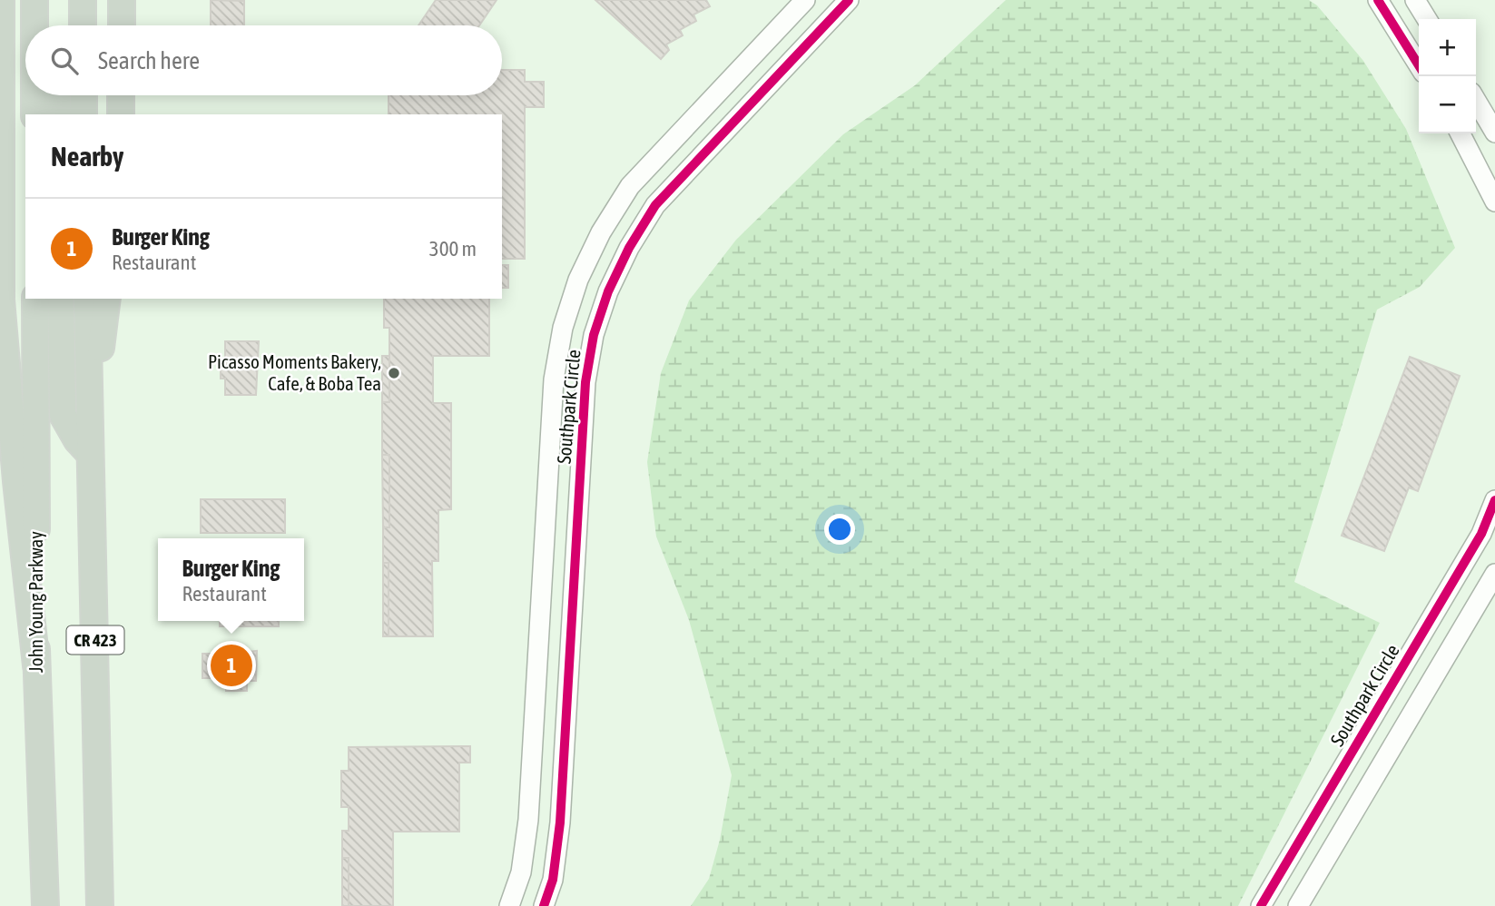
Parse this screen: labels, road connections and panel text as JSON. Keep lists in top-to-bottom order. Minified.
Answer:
{"streets":{"highway":["John Young Parkway","CR 423"],"street":["Southpark Circle"]},"places":["Picasso Moments Bakery, Cafe, & Boba Tea"],"page":{"map_buttons":["+","−"],"search":"Search here","heading":"Nearby","list":[{"mark":"1","name":"Burger King","note":"Restaurant","value":"300 m"}],"popup":["Burger King","Restaurant"],"pins":"1"}}
